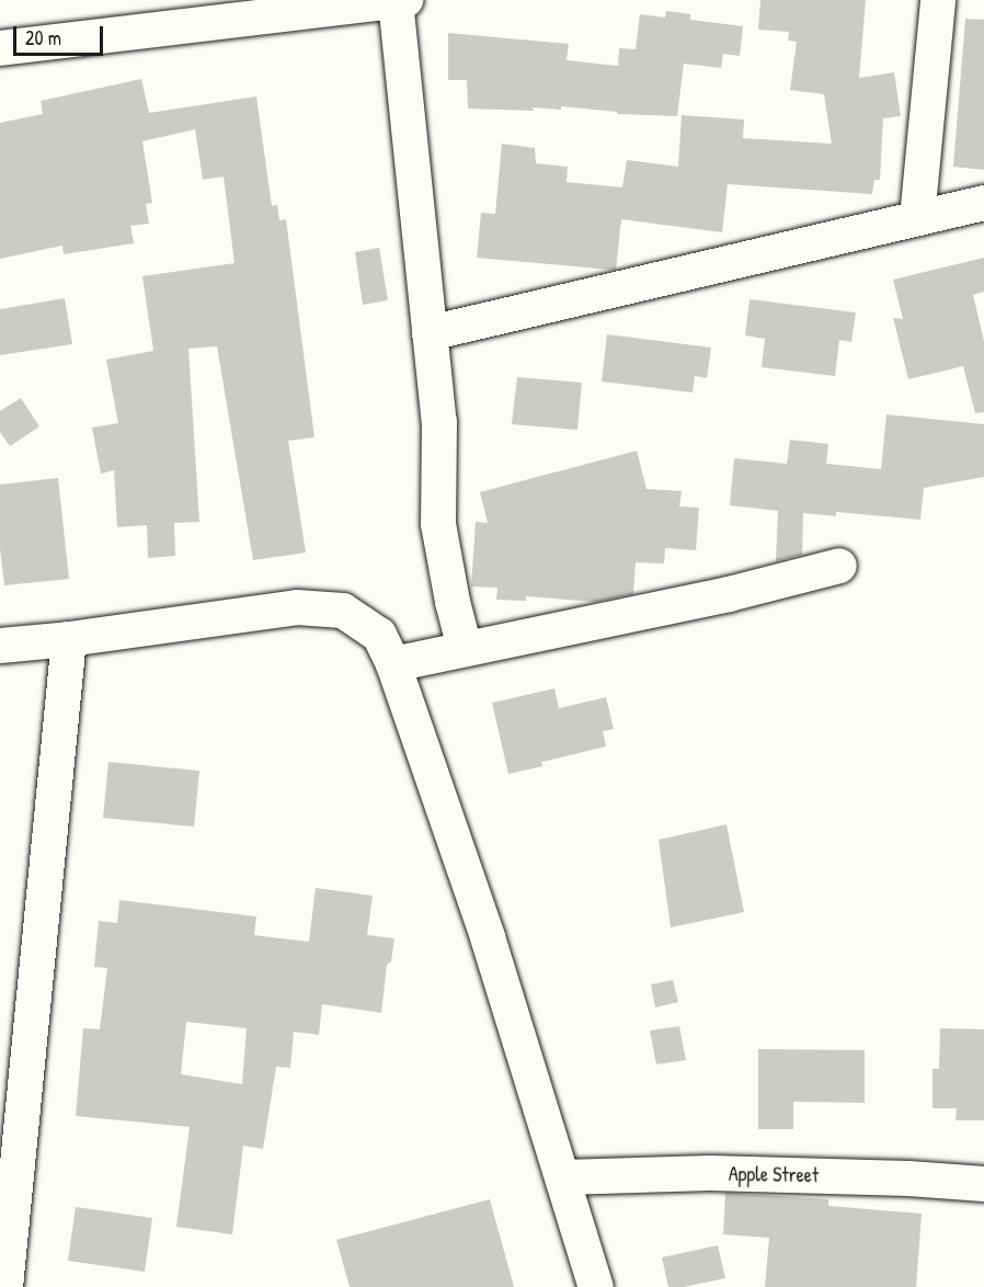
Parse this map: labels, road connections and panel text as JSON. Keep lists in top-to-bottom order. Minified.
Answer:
{"streets":{"street":["Apple Street"]},"scale_bar":"20 m"}
